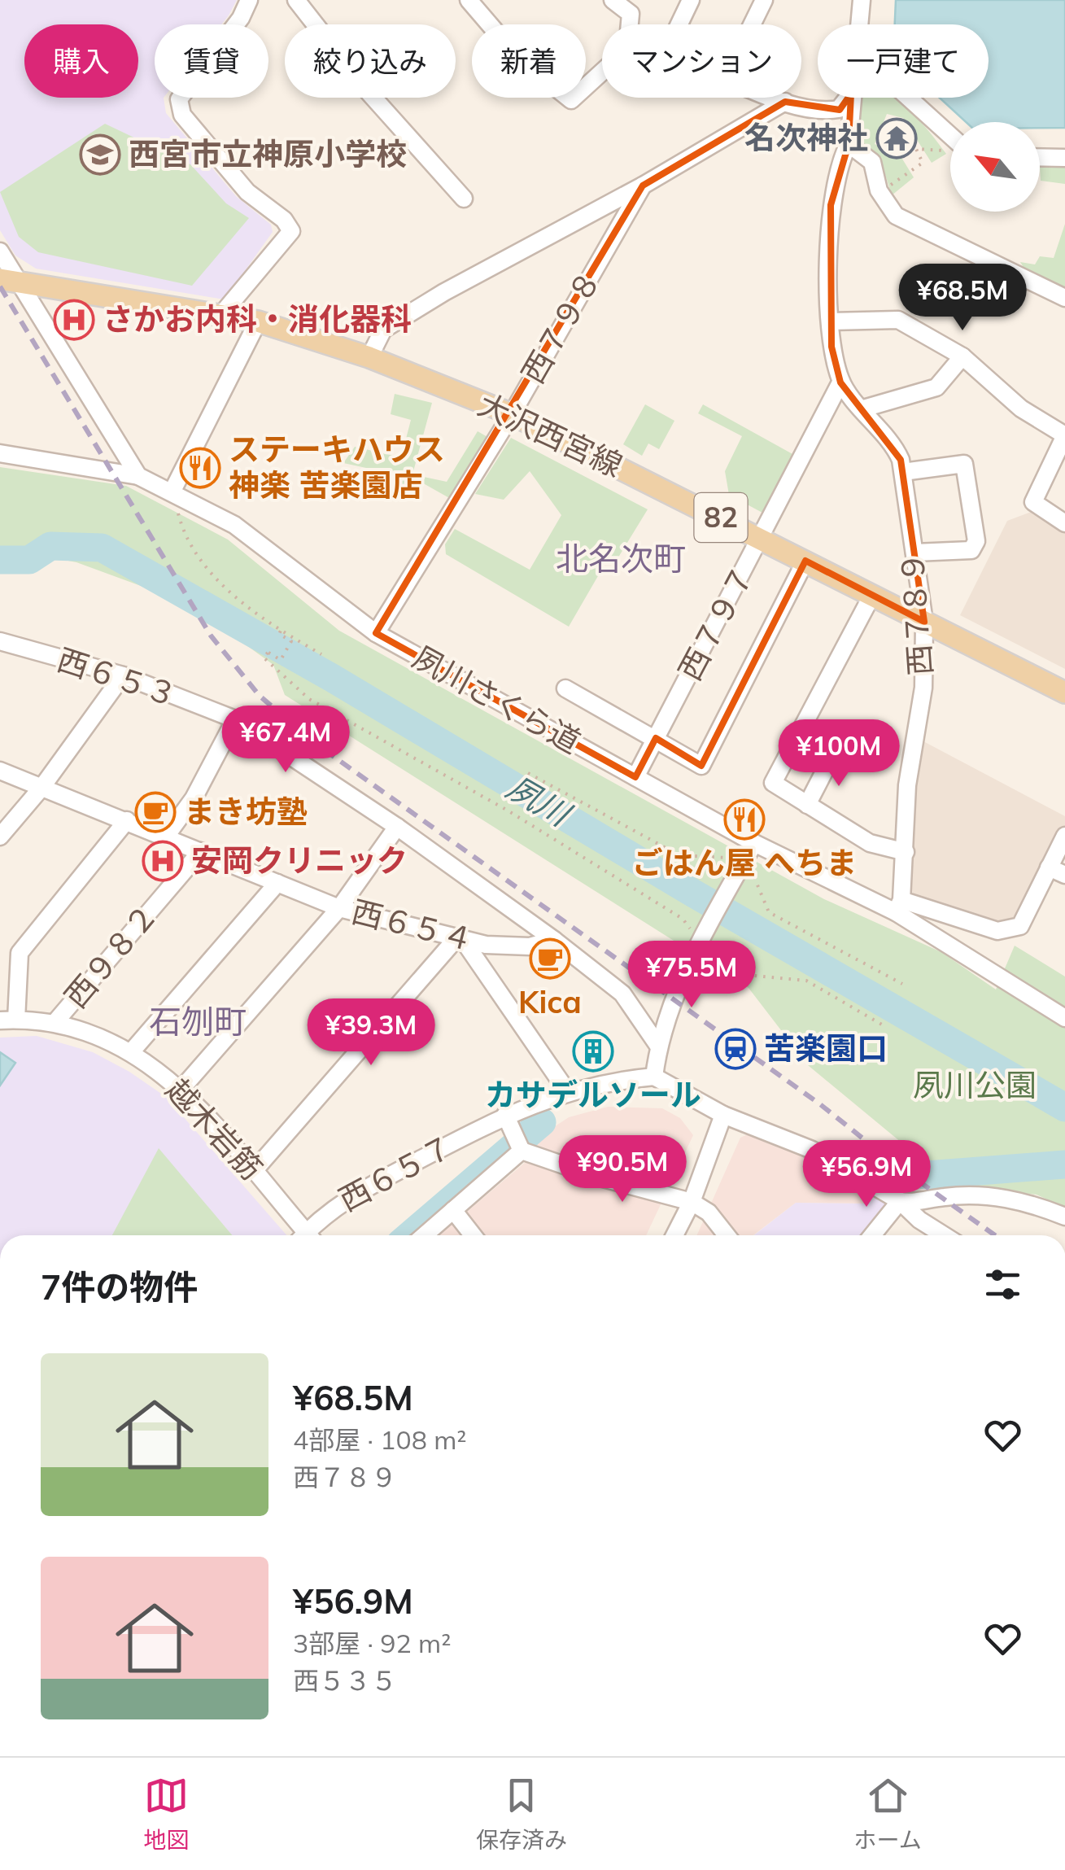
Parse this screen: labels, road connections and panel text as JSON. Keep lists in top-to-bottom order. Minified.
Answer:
{"streets":{"main road":["大沢西宮線","82"],"street":["西７９８","西７８９","西７９７","西６５３","夙川さくら道","西６５４","西９８２","越木岩筋","西６５７"]},"crossings":[["西７９８","大沢西宮線"],["西７９８","夙川さくら道"],["大沢西宮線","西７８９"],["大沢西宮線","西７９７"],["西７８９","西７９７"],["西７８９","夙川さくら道"],["西７９７","夙川さくら道"],["西６５３","西６５４"],["西６５４","西９８２"],["西９８２","越木岩筋"]],"districts":["北名次町","石刎町"],"water":["夙川"],"parks":["夙川公園"],"places":{"temple":["名次神社"],"school or university":["西宮市立神原小学校"],"hospital":["さかお内科・消化器科","安岡クリニック"],"restaurant":["ステーキハウス 神楽 苦楽園店","ごはん屋 へちま"],"cafe":["まき坊塾","Kica"],"station":["苦楽園口"],"building":["カサデルソール"]},"north":"top left","page":{"chip":["購入","賃貸","絞り込み","新着","マンション","一戸建て"],"price":["¥68.5M","¥67.4M","¥100M","¥75.5M","¥39.3M","¥90.5M","¥56.9M"],"heading":"7件の物件","list":[{"name":"¥68.5M","note":"4部屋 · 108 m² · 西７８９"},{"name":"¥56.9M","note":"3部屋 · 92 m² · 西５３５"}],"tabs":["地図","保存済み","ホーム"]}}
